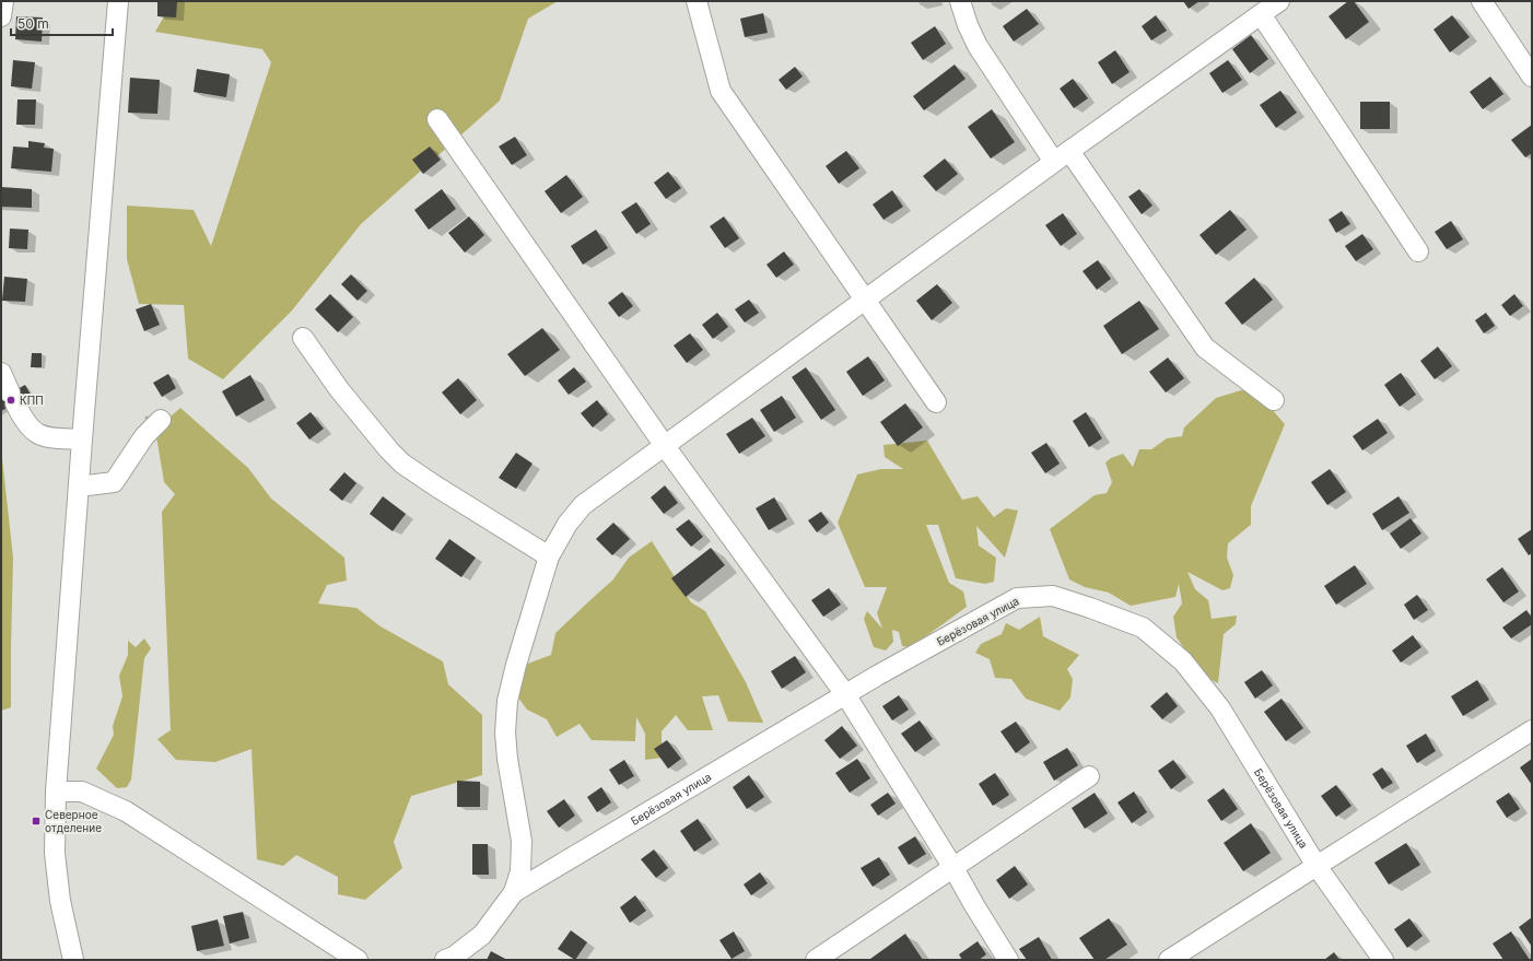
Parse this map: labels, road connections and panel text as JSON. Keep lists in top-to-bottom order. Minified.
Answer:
{"streets":{"street":["Берёзовая улица"]},"places":{"other":["КПП"],"transit":["Северное отделение"]},"scale_bar":"50 m"}
